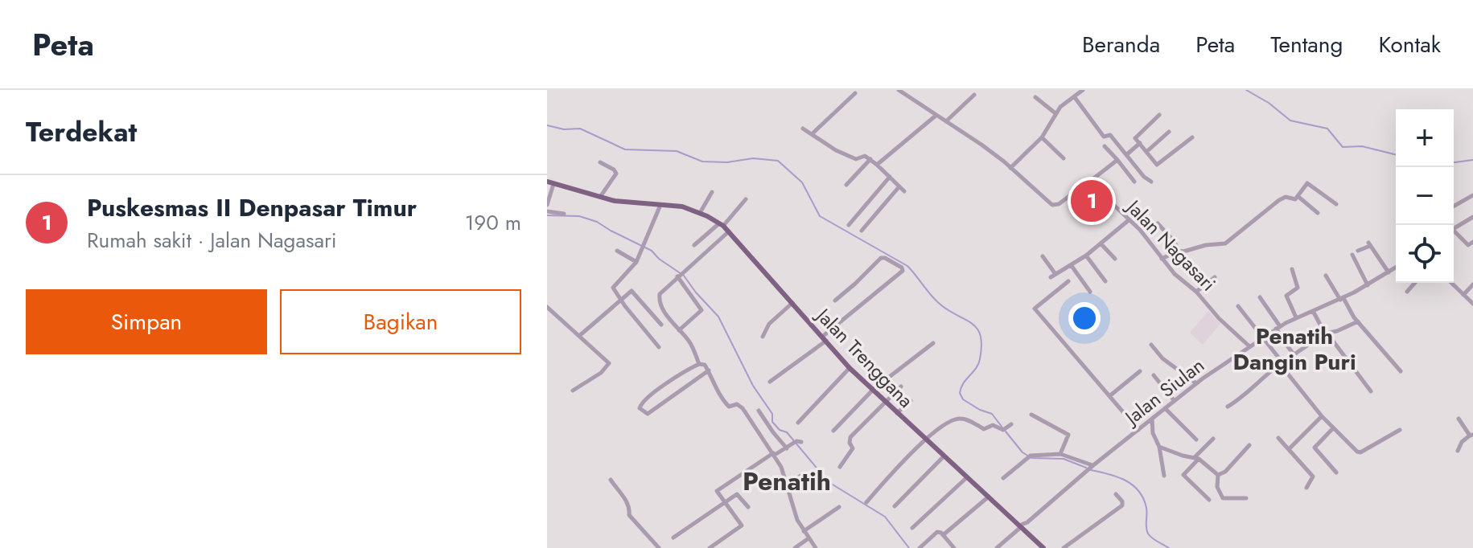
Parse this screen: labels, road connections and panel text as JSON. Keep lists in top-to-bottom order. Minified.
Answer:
{"streets":{"main road":["Jalan Trenggana"],"street":["Jalan Nagasari","Jalan Siulan"]},"crossings":[["Jalan Nagasari","Jalan Siulan"],["Jalan Trenggana","Jalan Siulan"]],"districts":["Penatih Dangin Puri","Penatih"],"page":{"header":"Peta","nav":["Beranda","Peta","Tentang","Kontak"],"heading":"Terdekat","map_buttons":["+","−"],"list":[{"mark":"1","name":"Puskesmas II Denpasar Timur","note":"Rumah sakit · Jalan Nagasari","value":"190 m"}],"pins":"1","buttons":["Simpan","Bagikan"]}}
